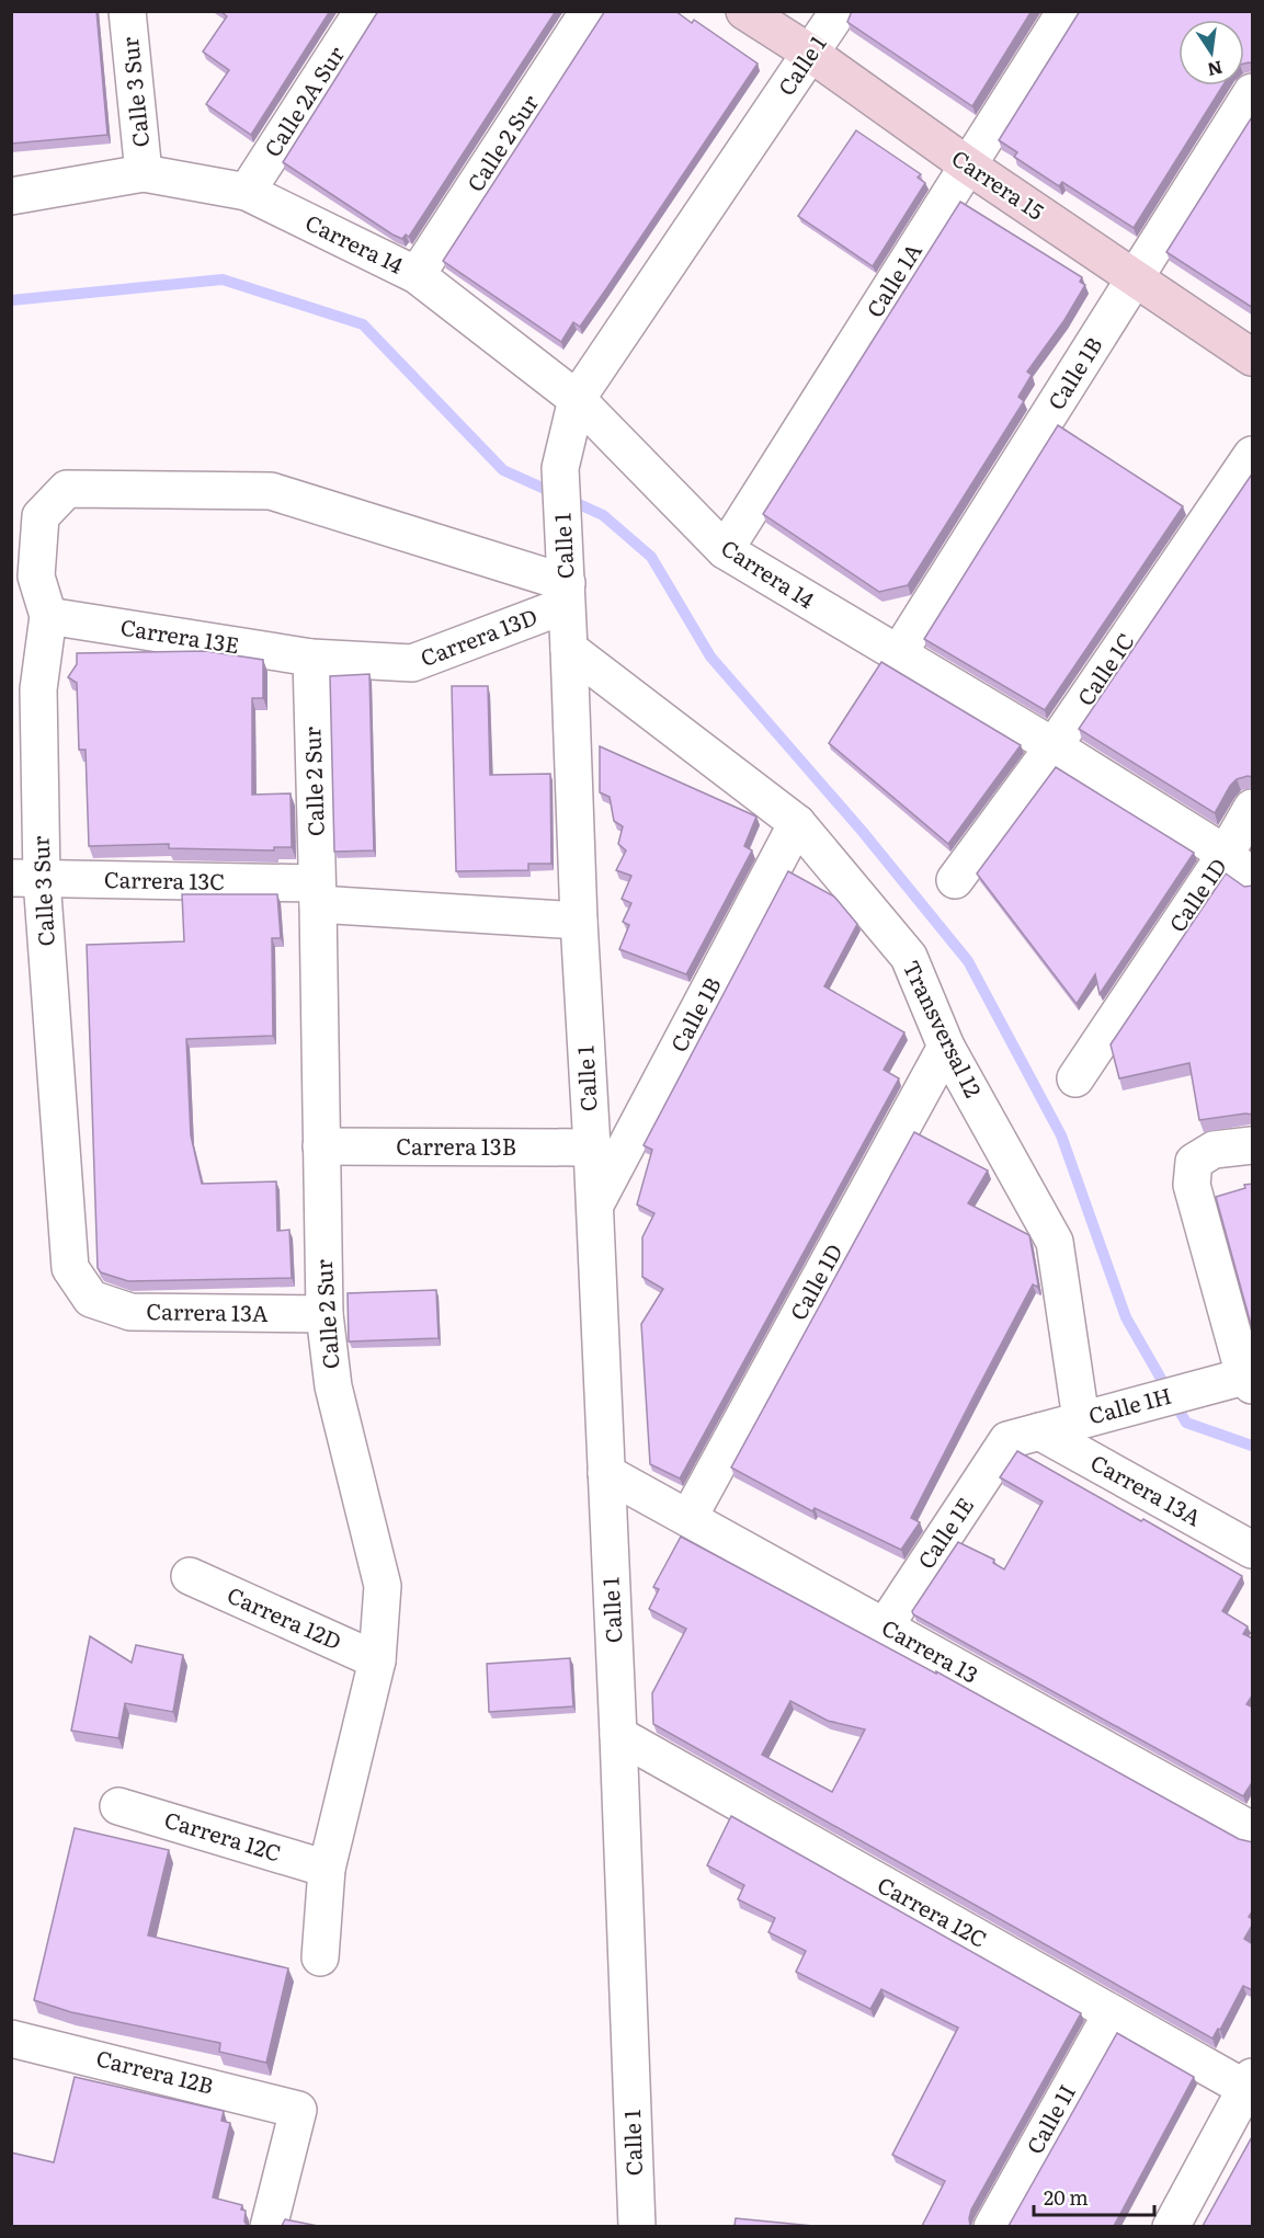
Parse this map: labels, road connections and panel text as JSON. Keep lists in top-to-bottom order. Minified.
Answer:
{"streets":{"main road":["Carrera 15"],"street":["Calle 1","Calle 3 Sur","Calle 2A Sur","Calle 2 Sur","Carrera 14","Calle 1A","Calle 1B","Carrera 13E","Carrera 13D","Calle 1C","Carrera 13C","Calle 1D","Transversal 12","Carrera 13B","Carrera 13A","Calle 1H","Calle 1E","Carrera 12D","Carrera 13","Carrera 12C","Carrera 12B","Calle 1I"]},"crossings":[["Calle 1","Calle 3 Sur"],["Calle 1","Carrera 15"],["Calle 1","Carrera 14"],["Calle 1","Calle 1B"],["Calle 1","Carrera 13D"],["Calle 1","Carrera 13C"],["Calle 1","Transversal 12"],["Calle 1","Carrera 13B"],["Calle 1","Carrera 13"],["Calle 1","Carrera 12C"],["Calle 3 Sur","Carrera 14"],["Calle 3 Sur","Carrera 13E"],["Calle 3 Sur","Carrera 13D"],["Calle 3 Sur","Carrera 13C"],["Calle 3 Sur","Carrera 13A"],["Calle 2A Sur","Carrera 14"],["Calle 2 Sur","Carrera 14"],["Calle 2 Sur","Carrera 13E"],["Calle 2 Sur","Carrera 13D"],["Calle 2 Sur","Carrera 13C"],["Calle 2 Sur","Carrera 13B"],["Calle 2 Sur","Carrera 13A"],["Calle 2 Sur","Carrera 12D"],["Calle 2 Sur","Carrera 12C"],["Carrera 15","Calle 1A"],["Carrera 15","Calle 1B"],["Carrera 14","Calle 1A"],["Carrera 14","Calle 1B"],["Carrera 14","Calle 1C"],["Carrera 14","Calle 1D"],["Calle 1B","Transversal 12"],["Carrera 13E","Carrera 13D"],["Calle 1D","Transversal 12"],["Calle 1D","Carrera 13"],["Transversal 12","Calle 1H"],["Carrera 13A","Calle 1H"],["Carrera 13A","Calle 1E"],["Calle 1H","Calle 1E"],["Calle 1E","Carrera 13"],["Carrera 12C","Calle 1I"]],"scale_bar":"20 m","north":"bottom"}
